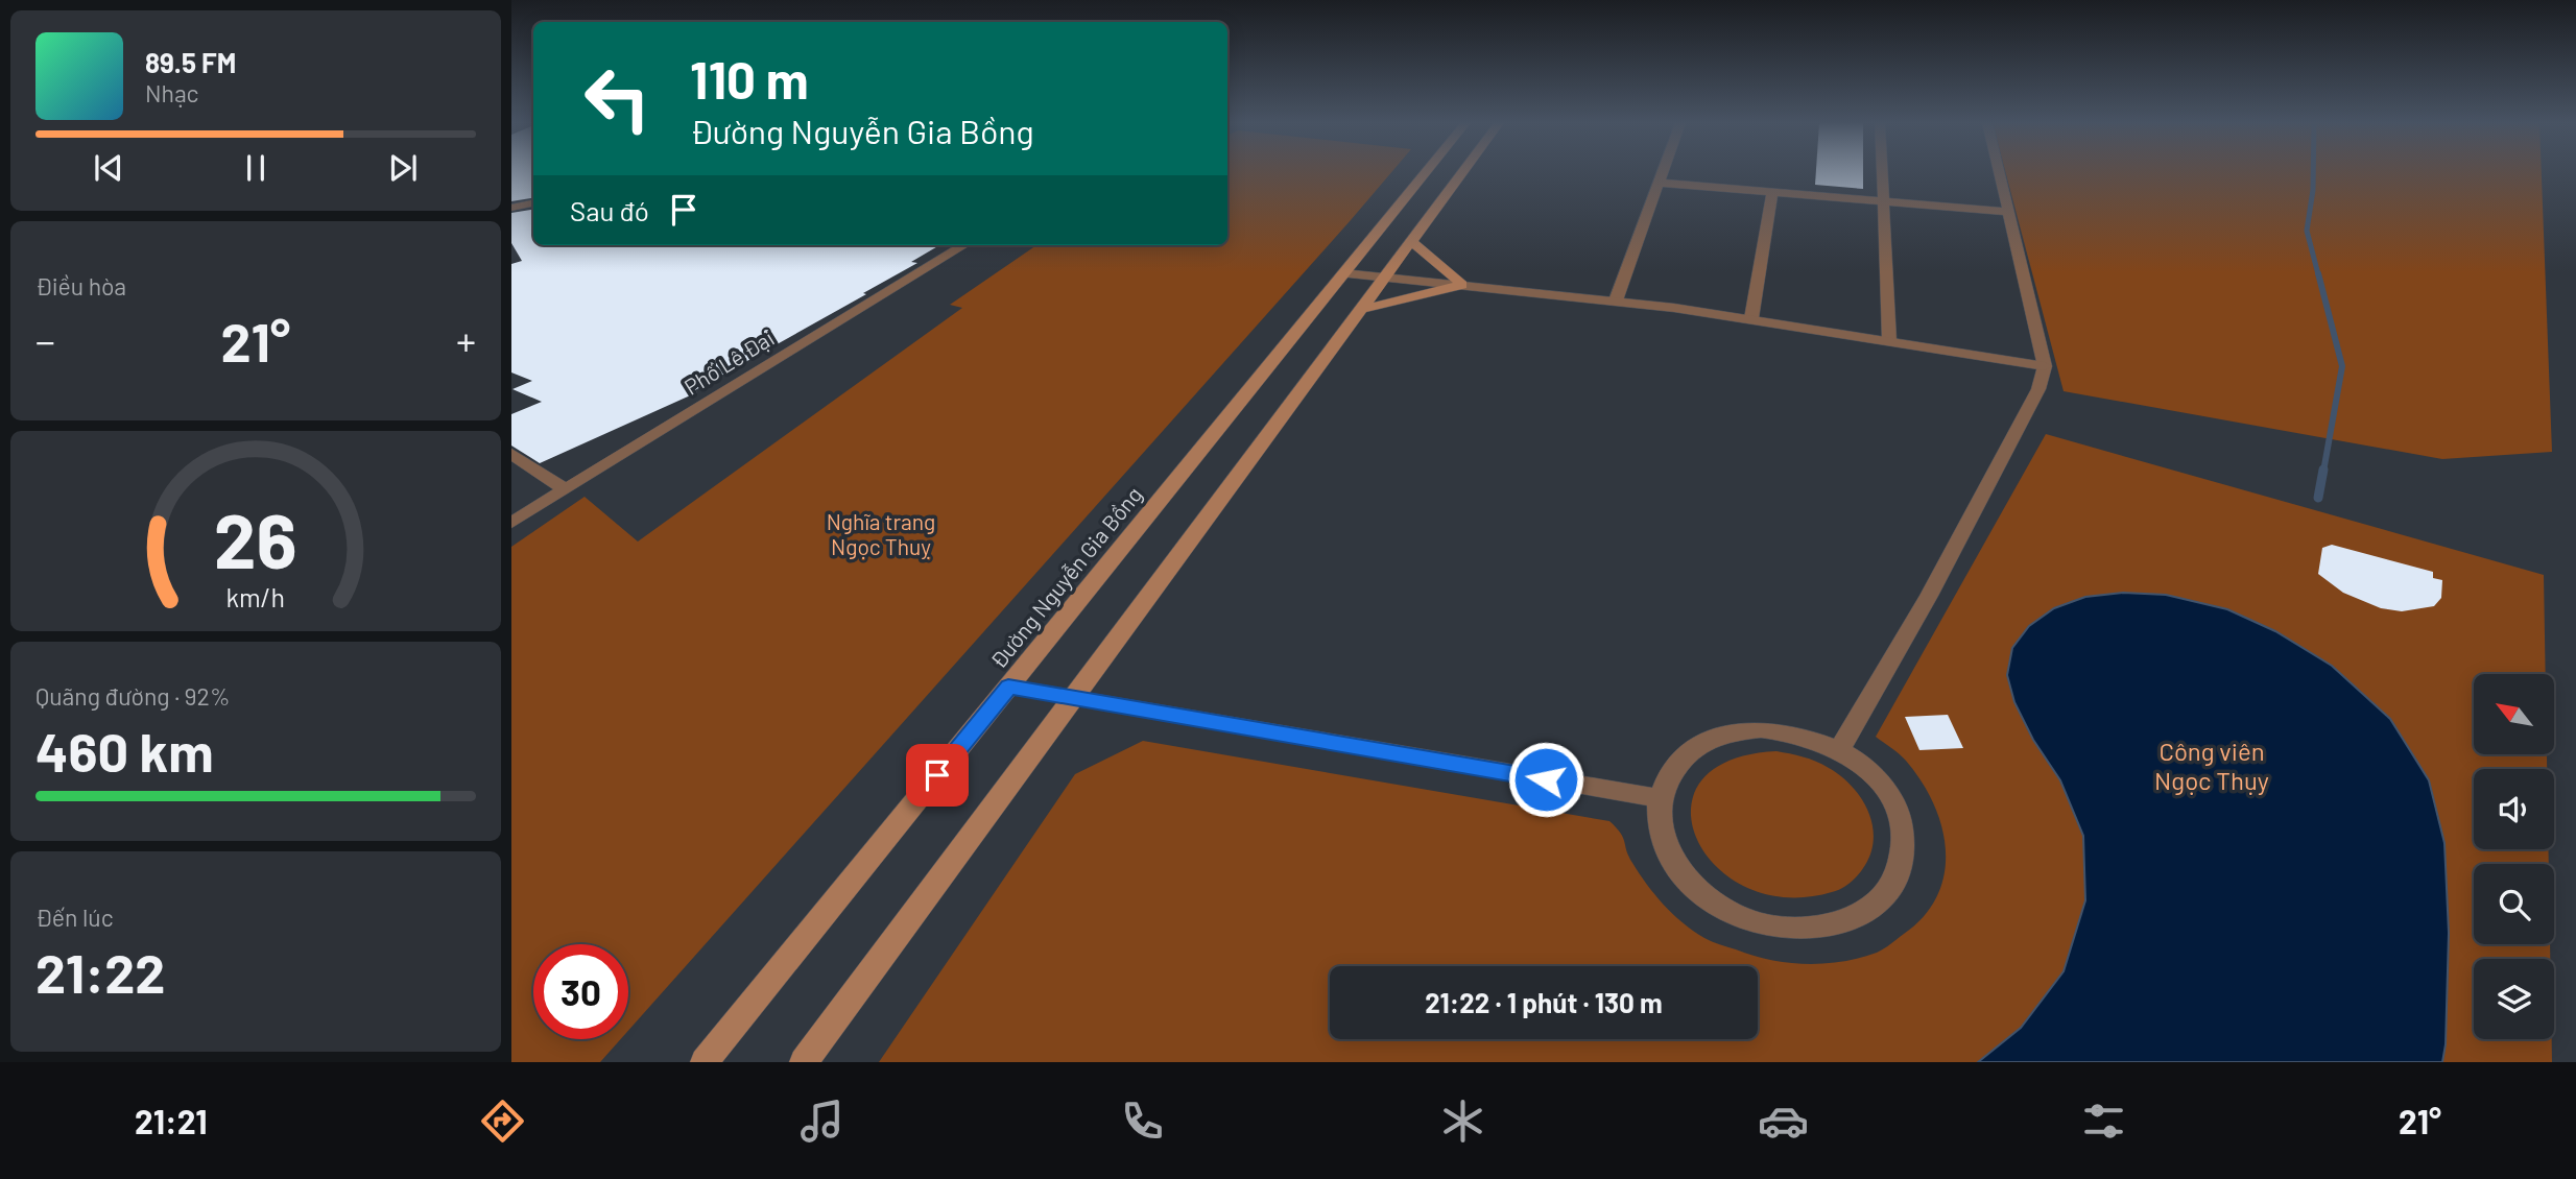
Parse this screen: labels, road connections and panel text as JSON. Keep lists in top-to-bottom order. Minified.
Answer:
{"streets":{"main road":["Đường Nguyễn Gia Bồng"],"street":["Phố Lê Đại"]},"parks":["Nghĩa trang Ngọc Thuỵ","Công viên Ngọc Thụy"],"north":"top left","page":{"turn":["110 m","Đường Nguyễn Gia Bồng"],"song":["89.5 FM","Nhạc"],"then":"Sau đó","tile":["Điều hòa",["Quãng đường · 92%","460 km"],["Đến lúc","21:22"]],"heat":["−","21°","+"],"limit":"30","trip":"21:22 · 1 phút · 130 m","tabs":["21:21","21°"],"gauge":["26","km/h"]}}
